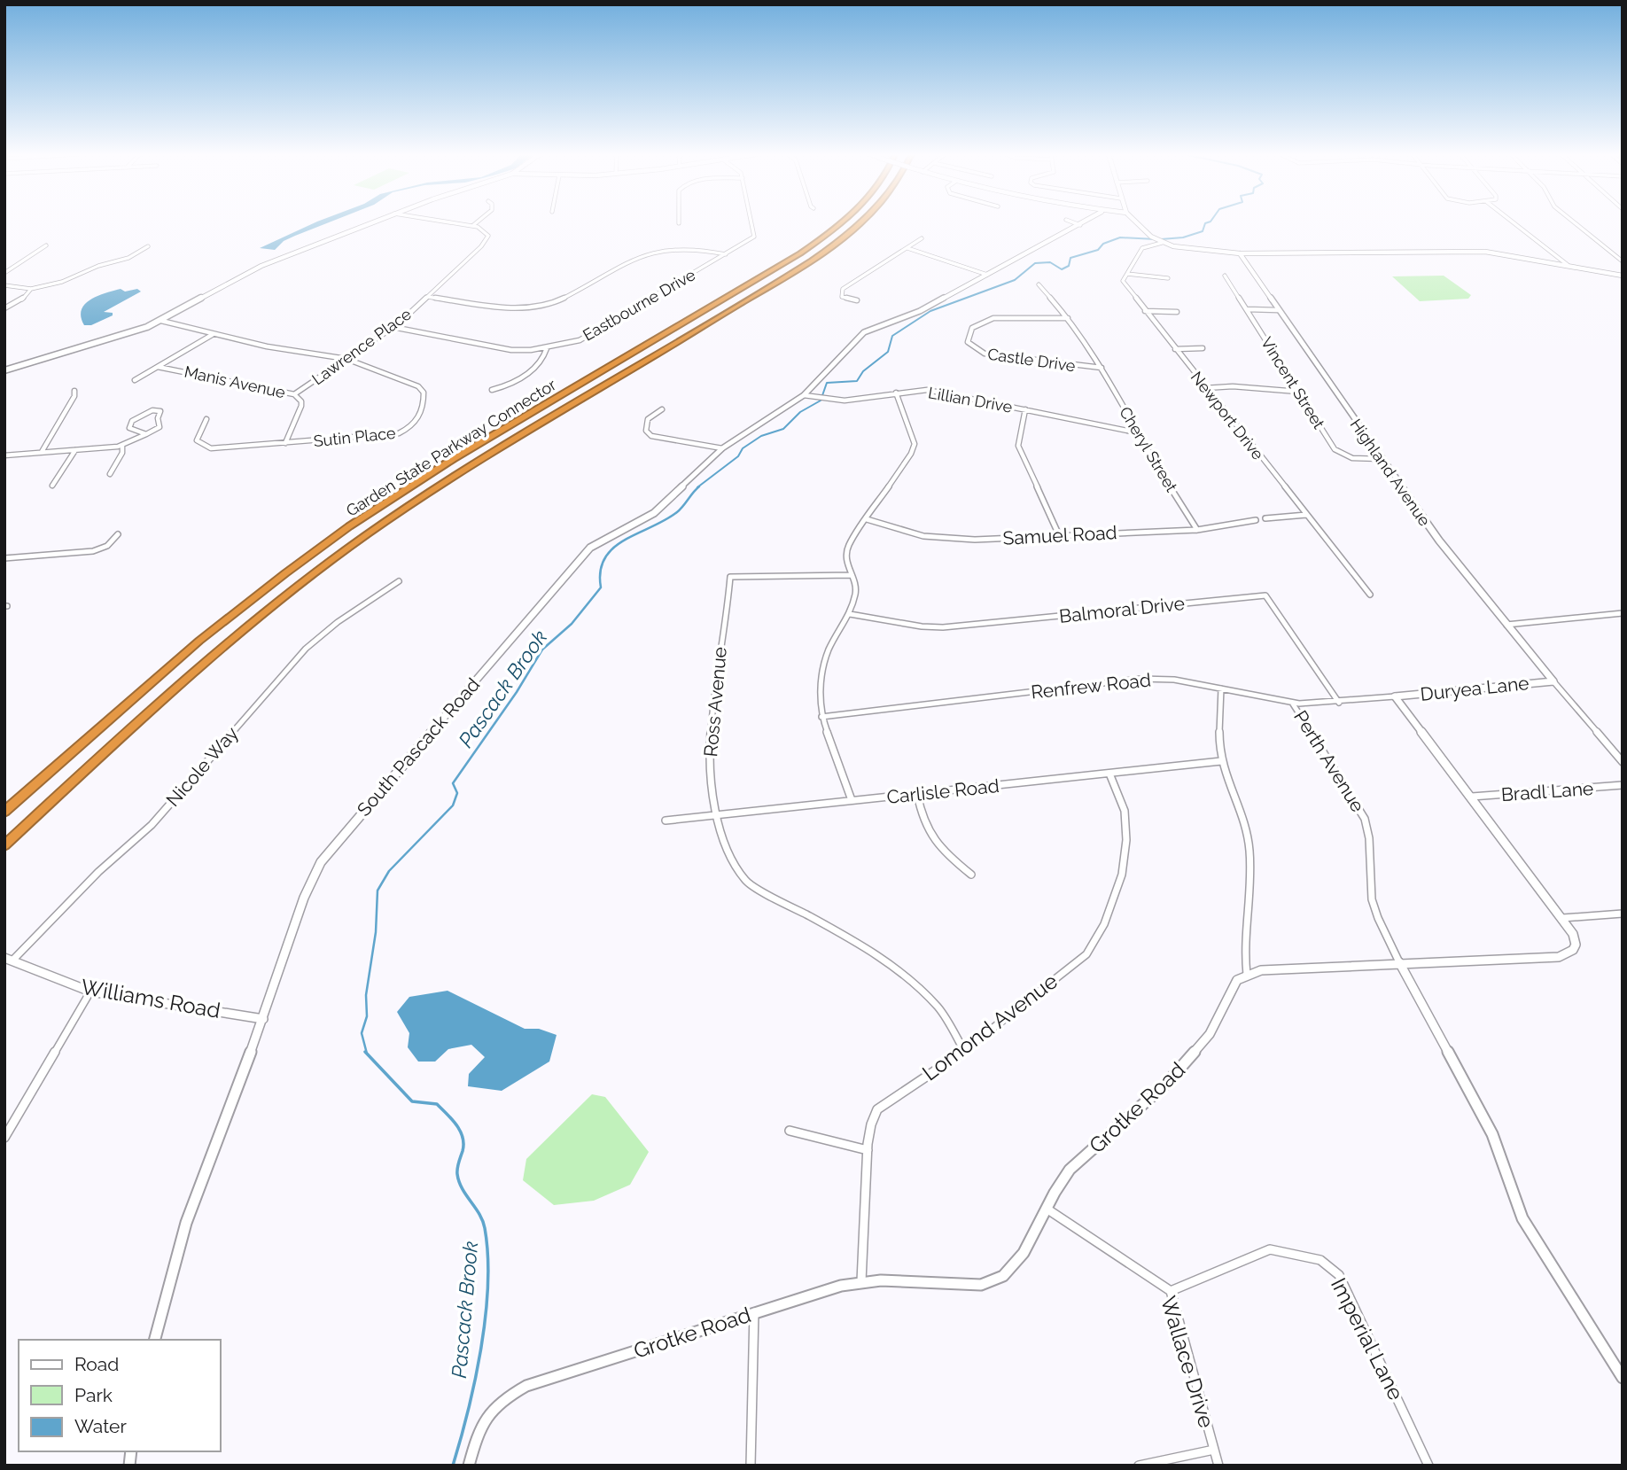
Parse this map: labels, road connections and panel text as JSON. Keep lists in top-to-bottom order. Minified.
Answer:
{"streets":{"highway":["Garden State Parkway Connector"],"street":["Eastbourne Drive","Lawrence Place","Castle Drive","Manis Avenue","Vincent Street","Lillian Drive","Newport Drive","Sutin Place","Cheryl Street","Highland Avenue","Samuel Road","Balmoral Drive","Renfrew Road","Duryea Lane","Ross Avenue","South Pascack Road","Perth Avenue","Nicole Way","Carlisle Road","Bradl Lane","Williams Road","Lomond Avenue","Grotke Road","Imperial Lane","Wallace Drive"]},"crossings":[["Eastbourne Drive","Lawrence Place"],["Lawrence Place","Manis Avenue"],["Lawrence Place","Sutin Place"],["Castle Drive","Cheryl Street"],["Manis Avenue","Sutin Place"],["Vincent Street","Highland Avenue"],["Lillian Drive","Cheryl Street"],["Lillian Drive","South Pascack Road"],["Cheryl Street","Samuel Road"],["Highland Avenue","Duryea Lane"],["Balmoral Drive","Renfrew Road"],["Renfrew Road","Duryea Lane"],["Renfrew Road","Perth Avenue"],["Ross Avenue","Carlisle Road"],["Ross Avenue","Lomond Avenue"],["South Pascack Road","Williams Road"],["Nicole Way","Williams Road"],["Carlisle Road","Lomond Avenue"],["Lomond Avenue","Grotke Road"],["Grotke Road","Wallace Drive"],["Imperial Lane","Wallace Drive"]],"water":["Pascack Brook"],"legend":["Road","Park","Water"]}
